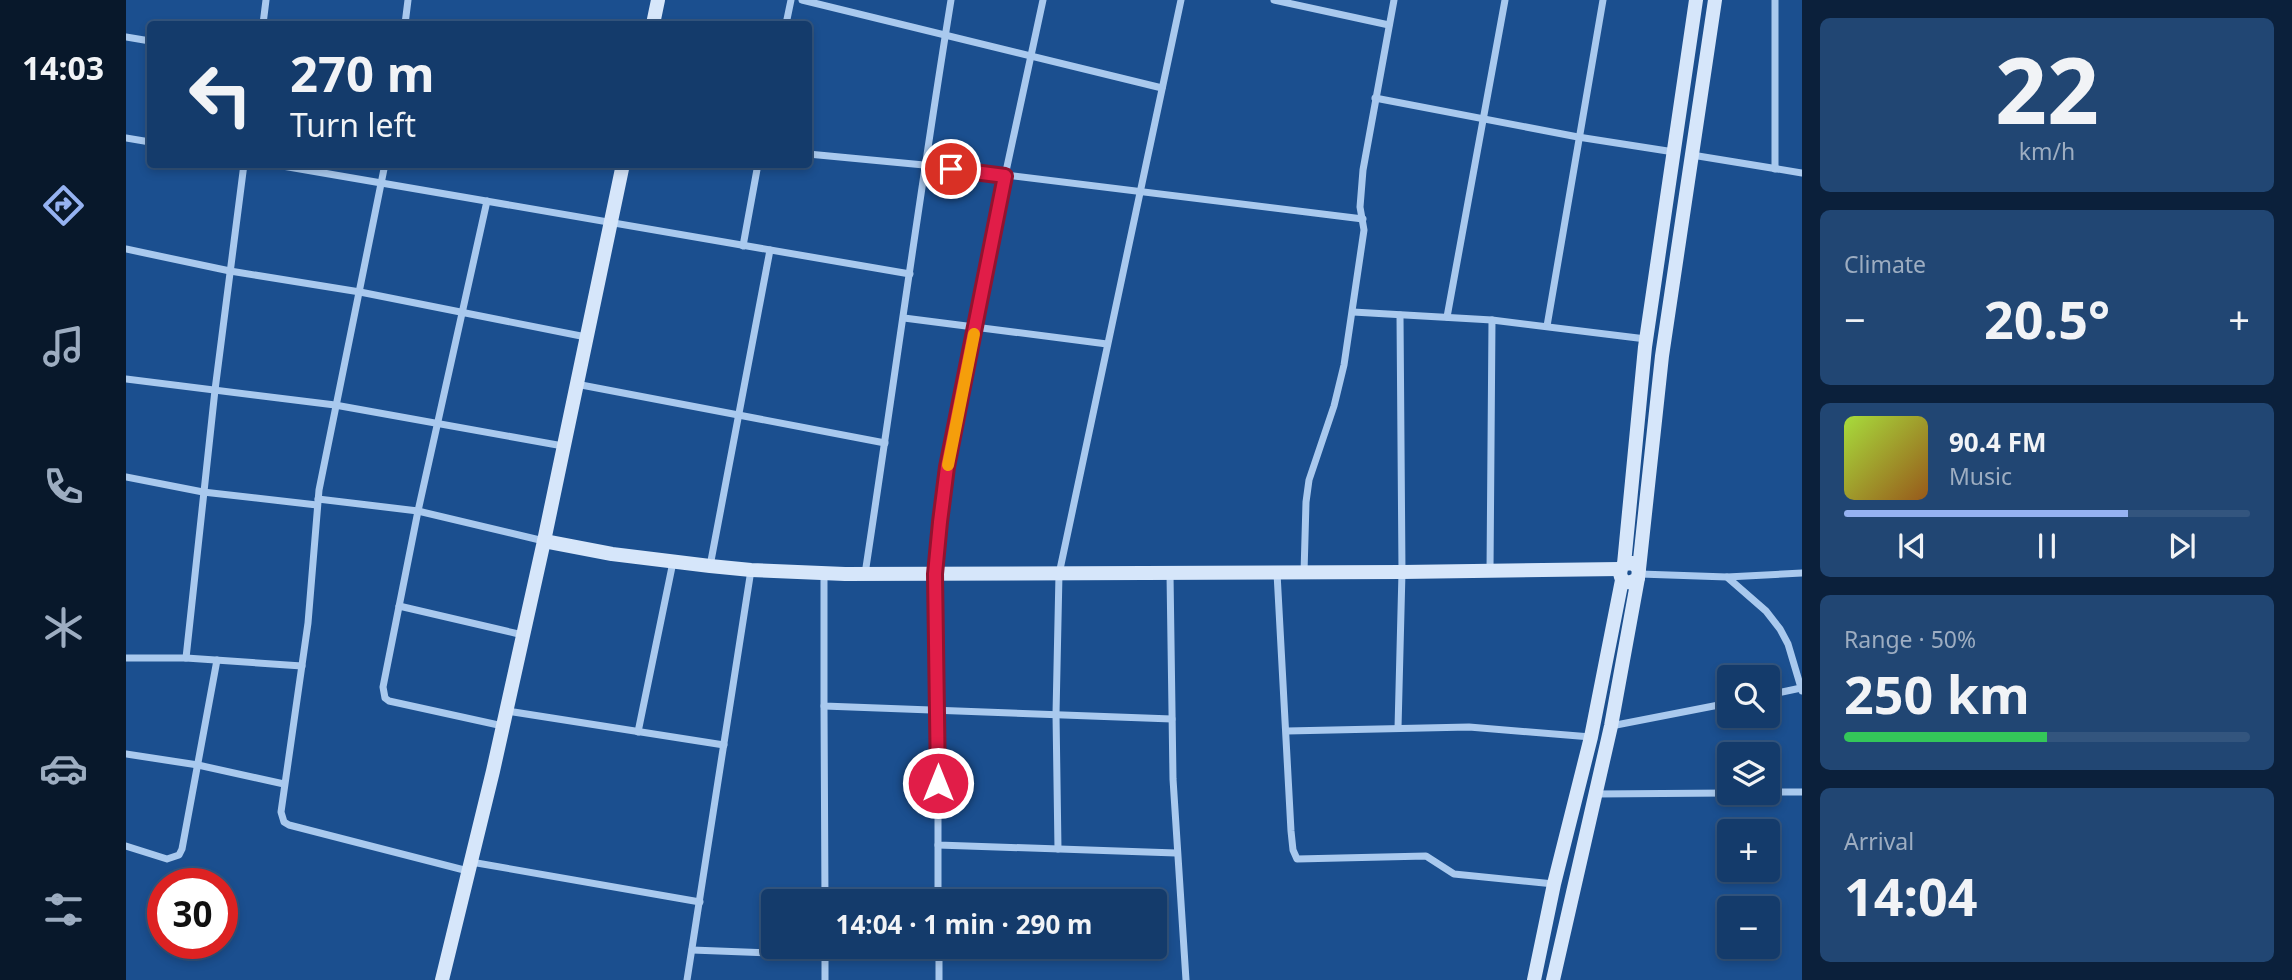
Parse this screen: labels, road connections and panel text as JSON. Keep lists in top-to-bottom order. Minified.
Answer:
{"page":{"tabs":"14:03","tile":[["22","km/h"],"Climate",["Range · 50%","250 km"],["Arrival","14:04"]],"turn":["270 m","Turn left"],"heat":["−","20.5°","+"],"song":["90.4 FM","Music"],"map_buttons":["+","−"],"limit":"30","trip":"14:04 · 1 min · 290 m"}}
